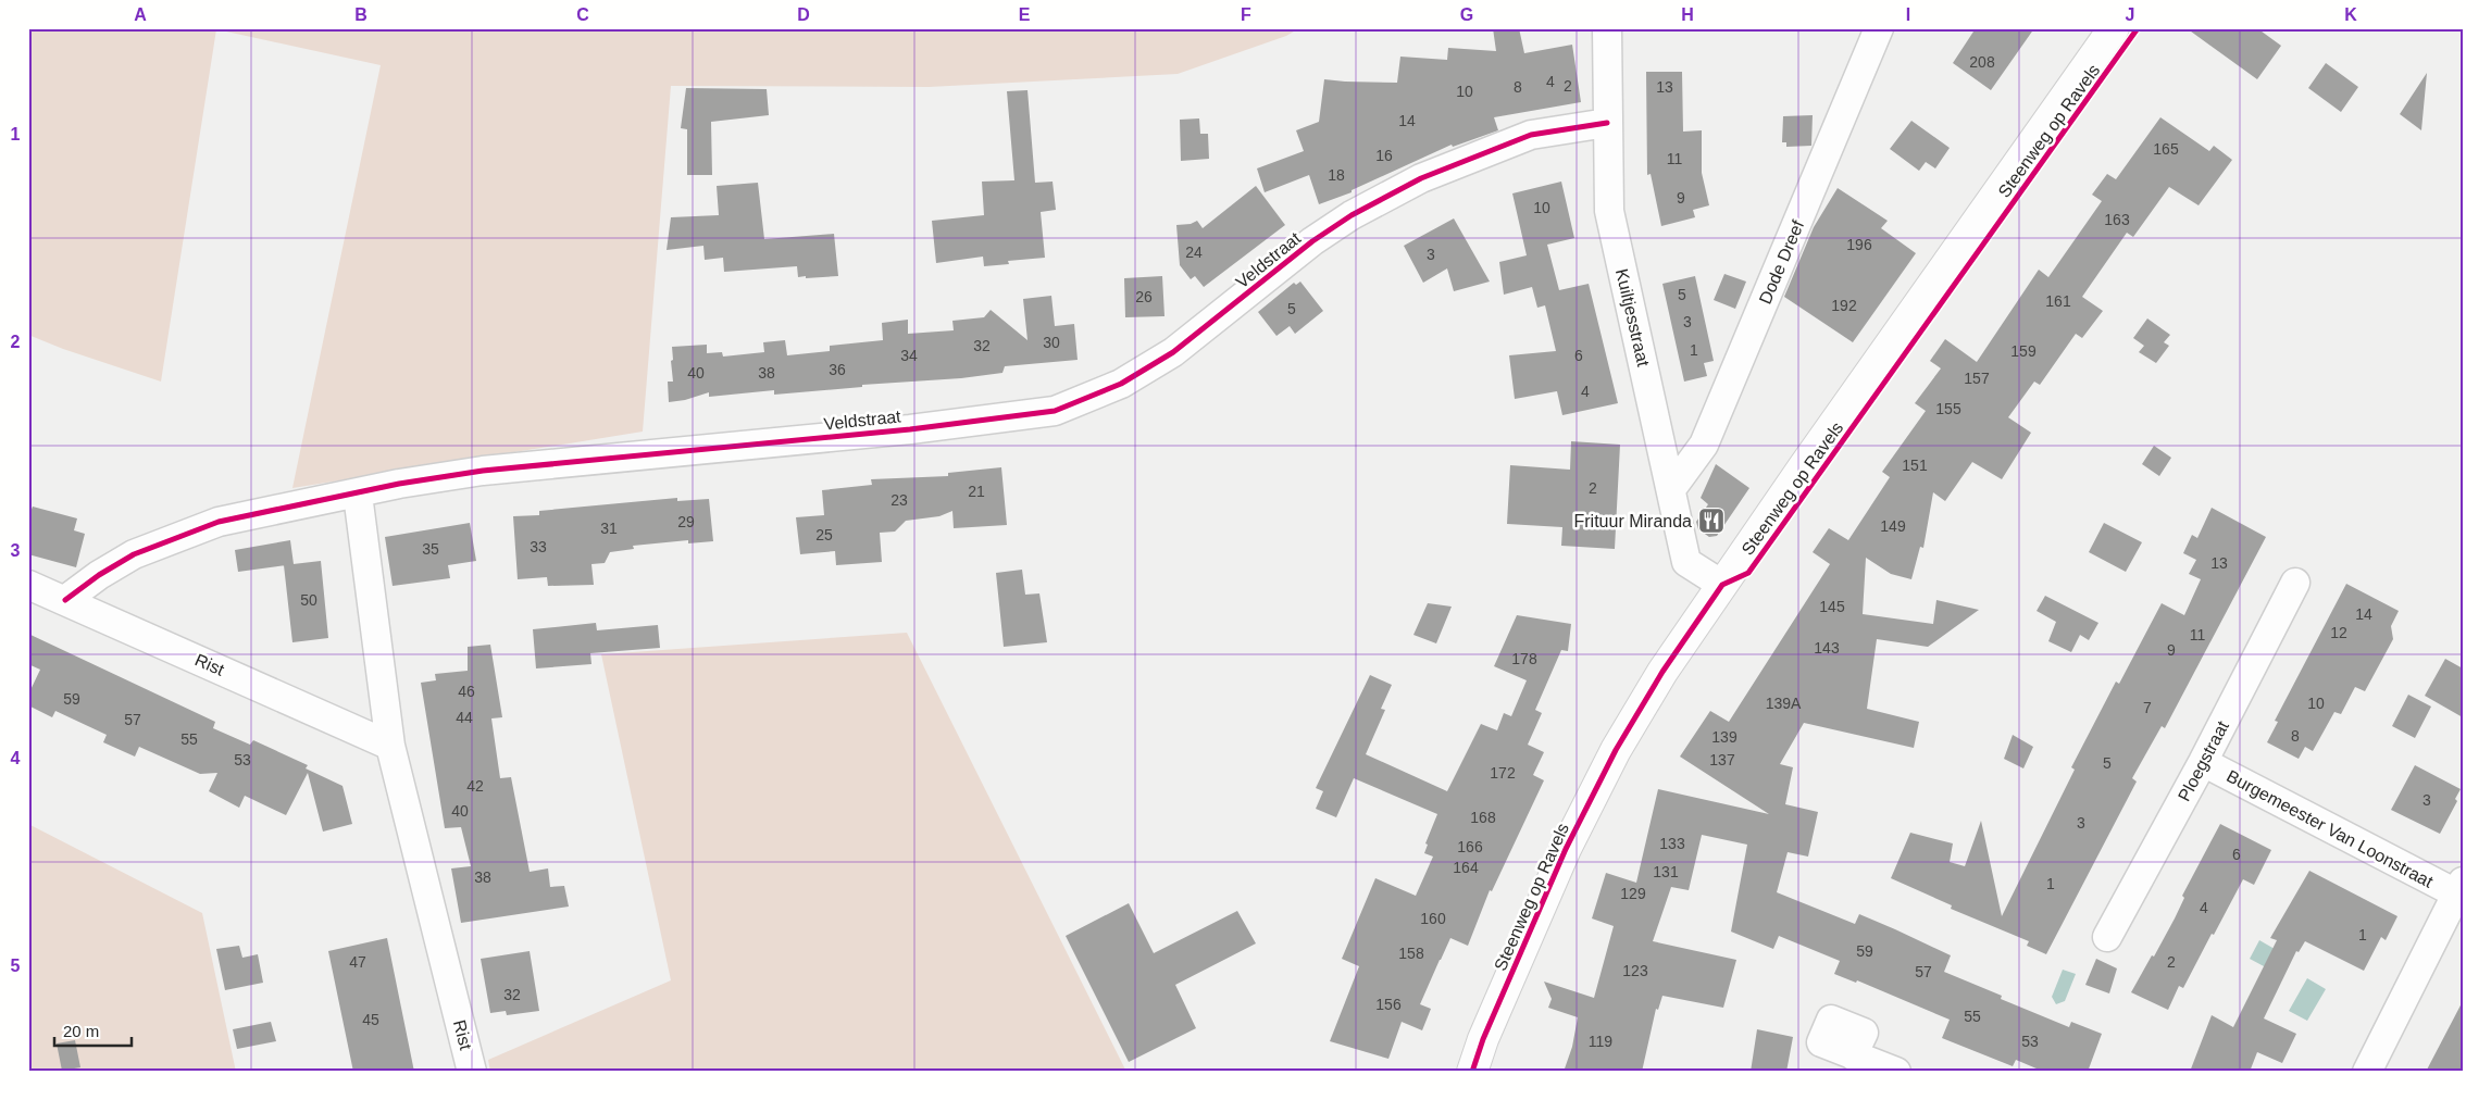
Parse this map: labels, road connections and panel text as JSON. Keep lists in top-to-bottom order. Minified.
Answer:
{"streets":{"main road":["Steenweg op Ravels"],"street":["Veldstraat","Dode Dreef","Kuiltjesstraat","Rist","Ploegstraat","Burgemeester Van Loonstraat"]},"crossings":[["Steenweg op Ravels","Kuiltjesstraat"],["Veldstraat","Kuiltjesstraat"],["Veldstraat","Rist"],["Dode Dreef","Kuiltjesstraat"],["Ploegstraat","Burgemeester Van Loonstraat"]],"places":{"restaurant":["Frituur Miranda"]},"house_numbers":["208","4","2","8","13","10","14","165","16","11","18","9","10","163","196","24","3","5","26","161","192","5","3","30","32","1","159","34","6","36","40","38","157","4","155","151","2","21","23","29","149","31","25","33","35","13","50","145","14","12","11","143","9","178","46","59","139A","10","7","44","57","8","139","55","53","137","5","172","42","3","40","168","3","133","166","6","164","131","38","1","129","4","160","1","59","158","47","2","123","57","32","156","55","45","119","53"],"scale_bar":"20 m","grid":{"columns":["A","B","C","D","E","F","G","H","I","J","K"],"rows":["1","2","3","4","5"]}}
